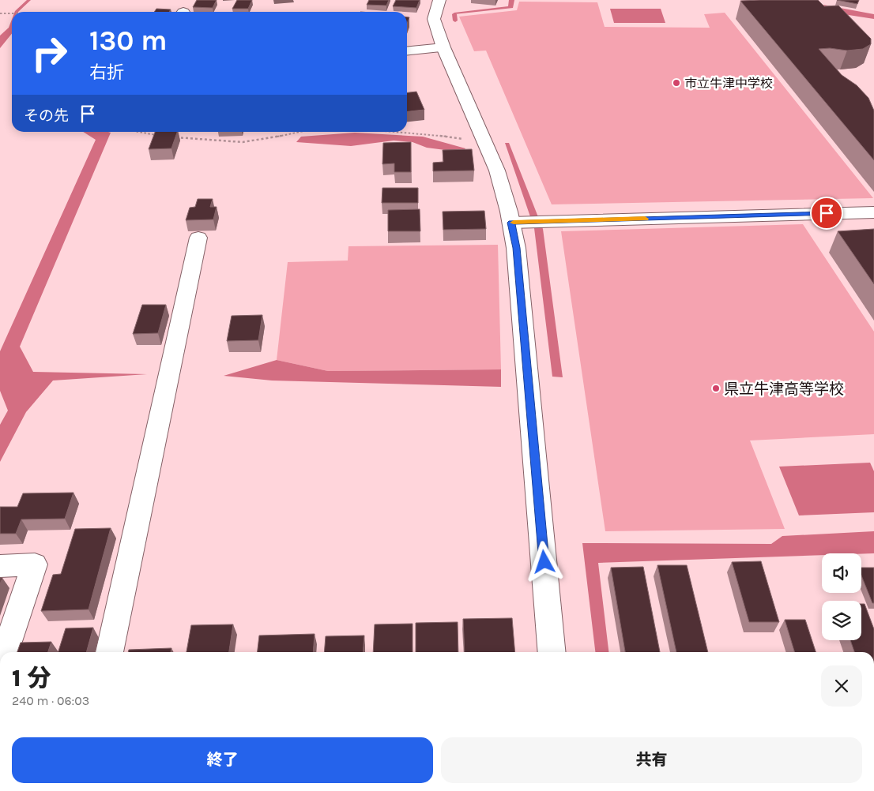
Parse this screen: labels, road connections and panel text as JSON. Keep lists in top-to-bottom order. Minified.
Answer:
{"places":["市立牛津中学校","県立牛津高等学校"],"page":{"turn":["130 m","右折"],"then":"その先","heading":["1 分","240 m · 06:03"],"buttons":["終了","共有"]}}
